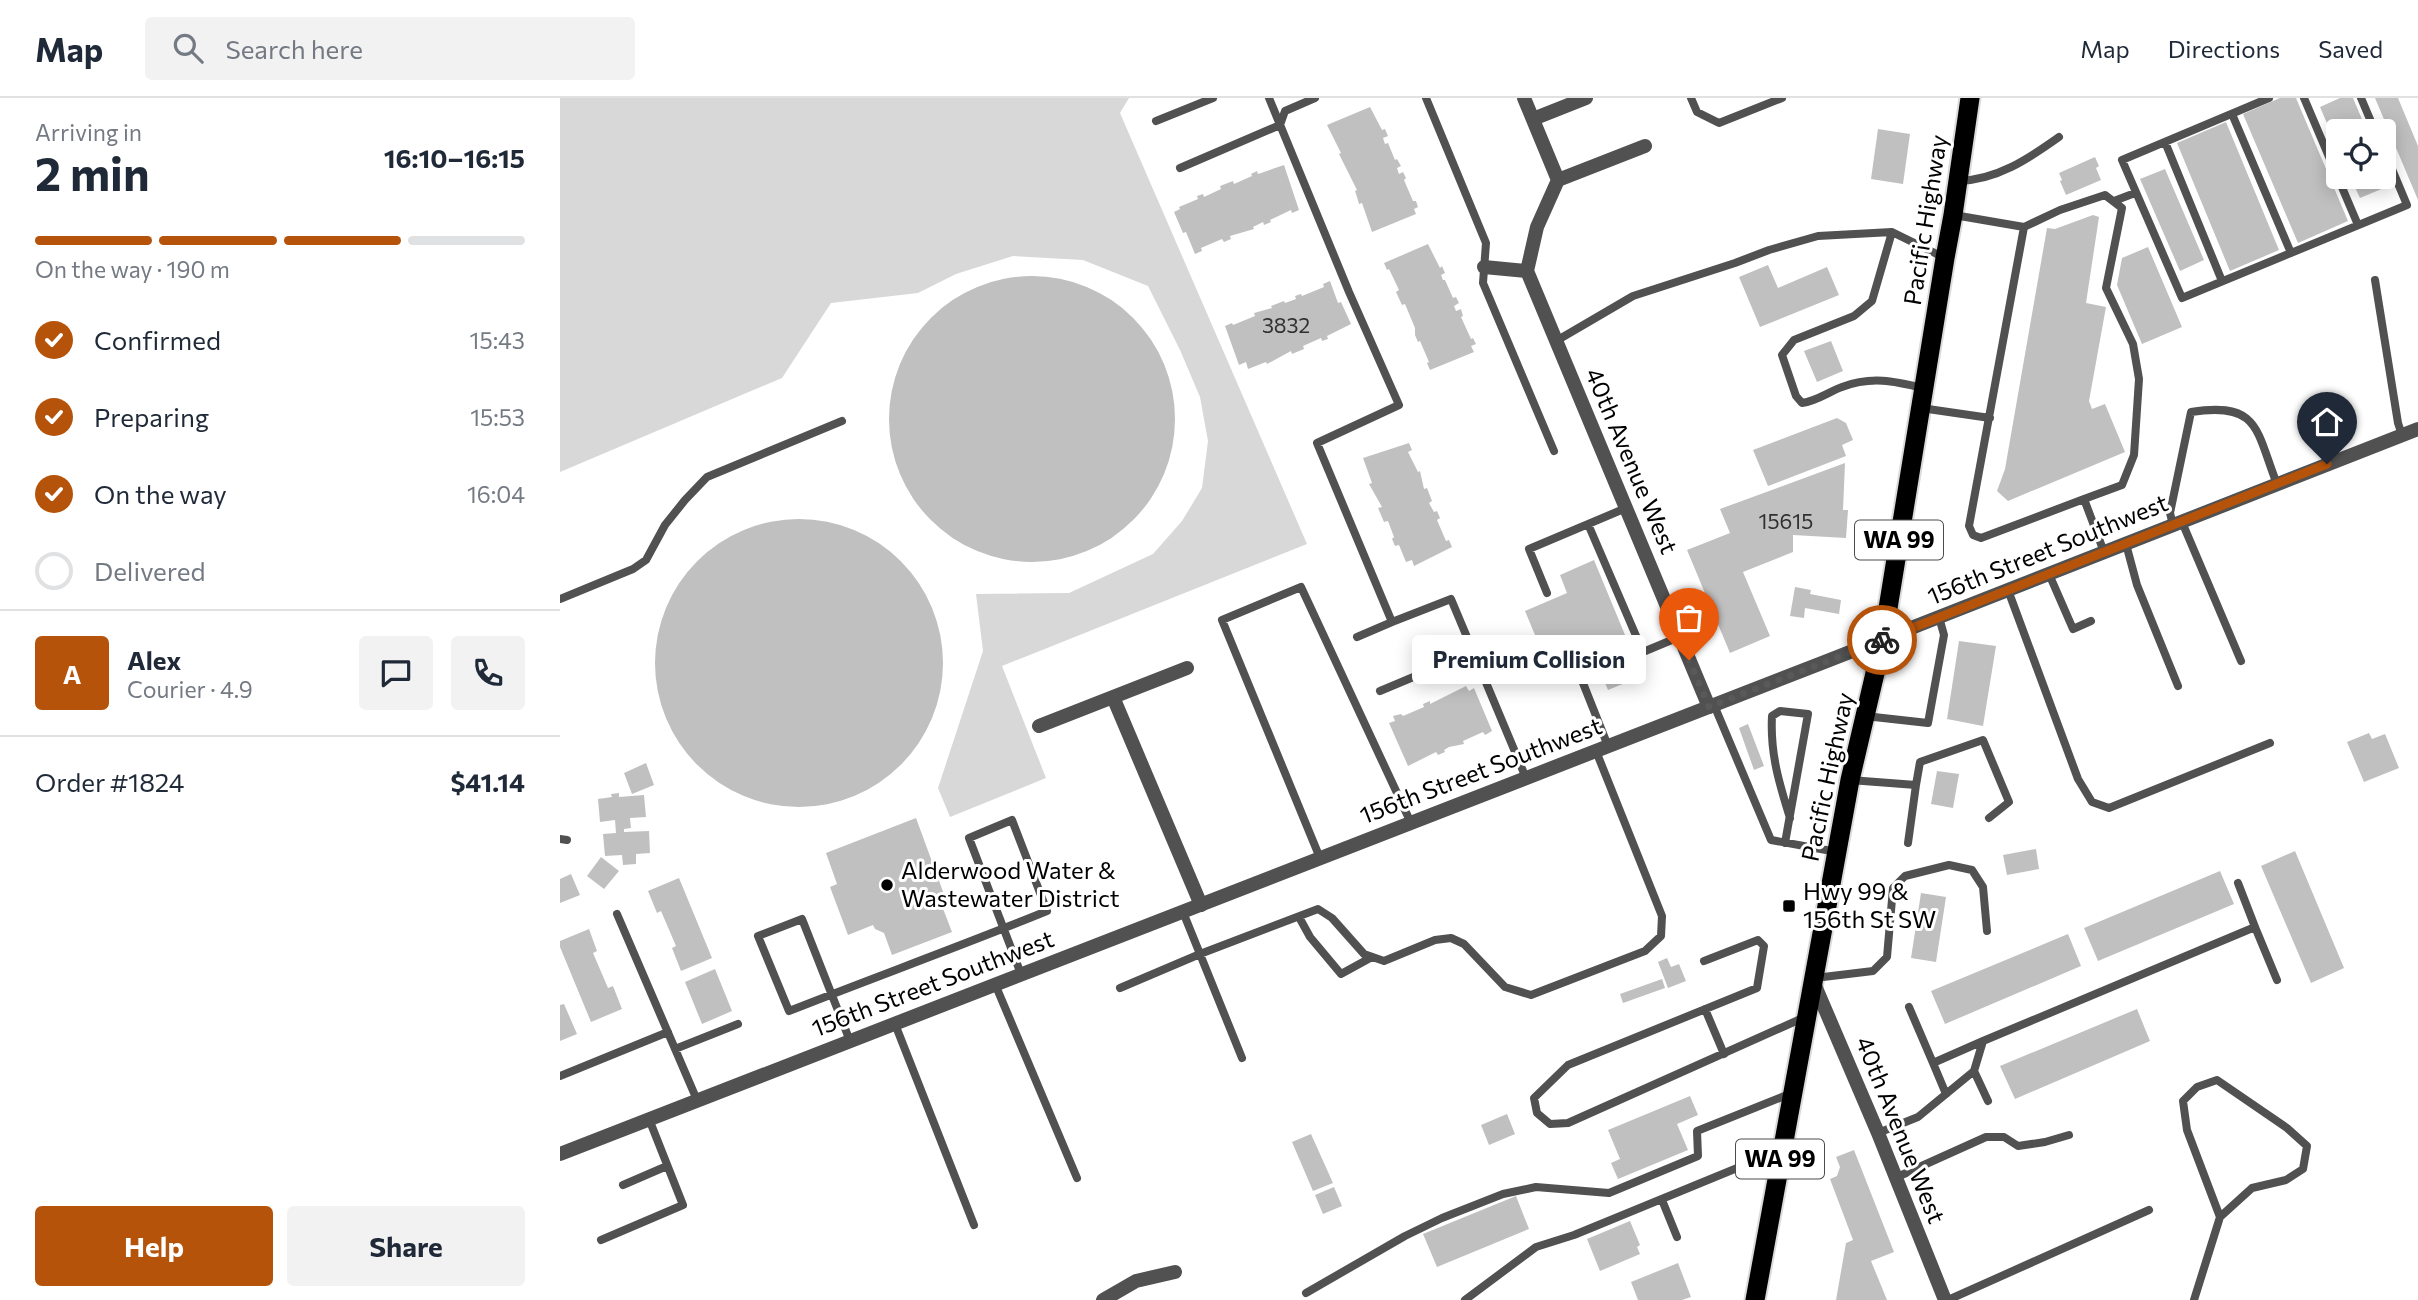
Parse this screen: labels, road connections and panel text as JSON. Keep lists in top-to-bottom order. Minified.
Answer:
{"streets":{"highway":["Pacific Highway","WA 99"],"street":["40th Avenue West","156th Street Southwest"]},"crossings":[["Pacific Highway","40th Avenue West"],["Pacific Highway","156th Street Southwest"],["40th Avenue West","156th Street Southwest"]],"places":{"other":["Premium Collision","Alderwood Water & Wastewater District"],"transit":["Hwy 99 & 156th St SW"]},"house_numbers":["3832","15615"],"page":{"header":"Map","search":"Search here","nav":["Map","Directions","Saved"],"heading":["2 min","Arriving in","16:10–16:15"],"panel":["Alex","Courier · 4.9","Order #1824","$41.14"],"bar":"On the way · 190 m","list":[["Confirmed","15:43"],["Preparing","15:53"],["On the way","16:04"],"Delivered"],"bubble":"Premium Collision","round":"A","buttons":["Help","Share"]}}
